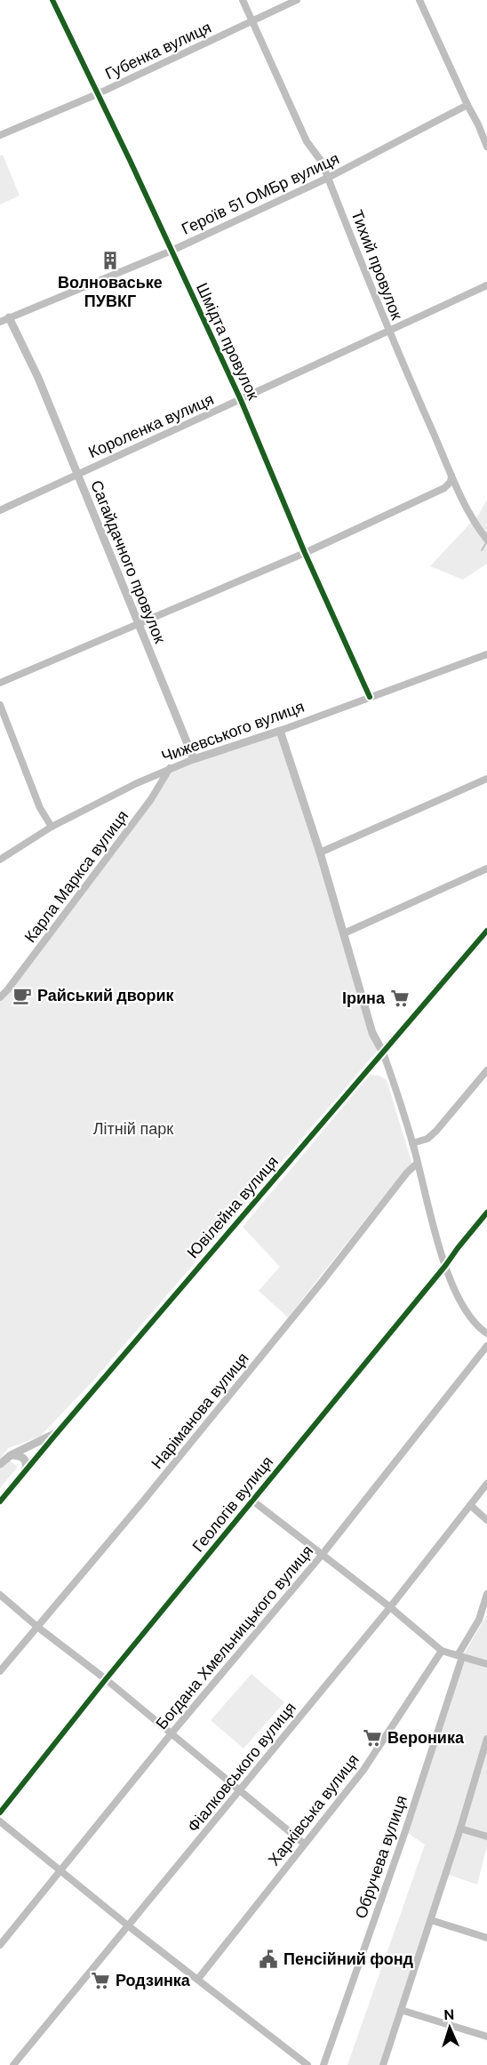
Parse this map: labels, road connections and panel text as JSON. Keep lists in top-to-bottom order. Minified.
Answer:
{"streets":{"street":["Губенка вулиця","Героїв 51 ОМБр вулиця","Тихий провулок","Шмідта провулок","Короленка вулиця","Сагайдачного провулок","Чижевського вулиця","Карла Маркса вулиця","Ювілейна вулиця","Наріманова вулиця","Геологів вулиця","Богдана Хмельницького вулиця","Фіалковського вулиця","Харківська вулиця","Обручева вулиця"]},"crossings":[["Губенка вулиця","Тихий провулок"],["Губенка вулиця","Шмідта провулок"],["Героїв 51 ОМБр вулиця","Тихий провулок"],["Героїв 51 ОМБр вулиця","Шмідта провулок"],["Героїв 51 ОМБр вулиця","Сагайдачного провулок"],["Тихий провулок","Короленка вулиця"],["Шмідта провулок","Короленка вулиця"],["Шмідта провулок","Чижевського вулиця"],["Короленка вулиця","Сагайдачного провулок"],["Сагайдачного провулок","Чижевського вулиця"],["Чижевського вулиця","Карла Маркса вулиця"]],"parks":["Літній парк"],"places":{"building":["Волноваське ПУВКГ"],"cafe":["Райський дворик"],"supermarket":["Ірина","Вероника","Родзинка"],"public building":["Пенсійний фонд"]},"north":"top"}
